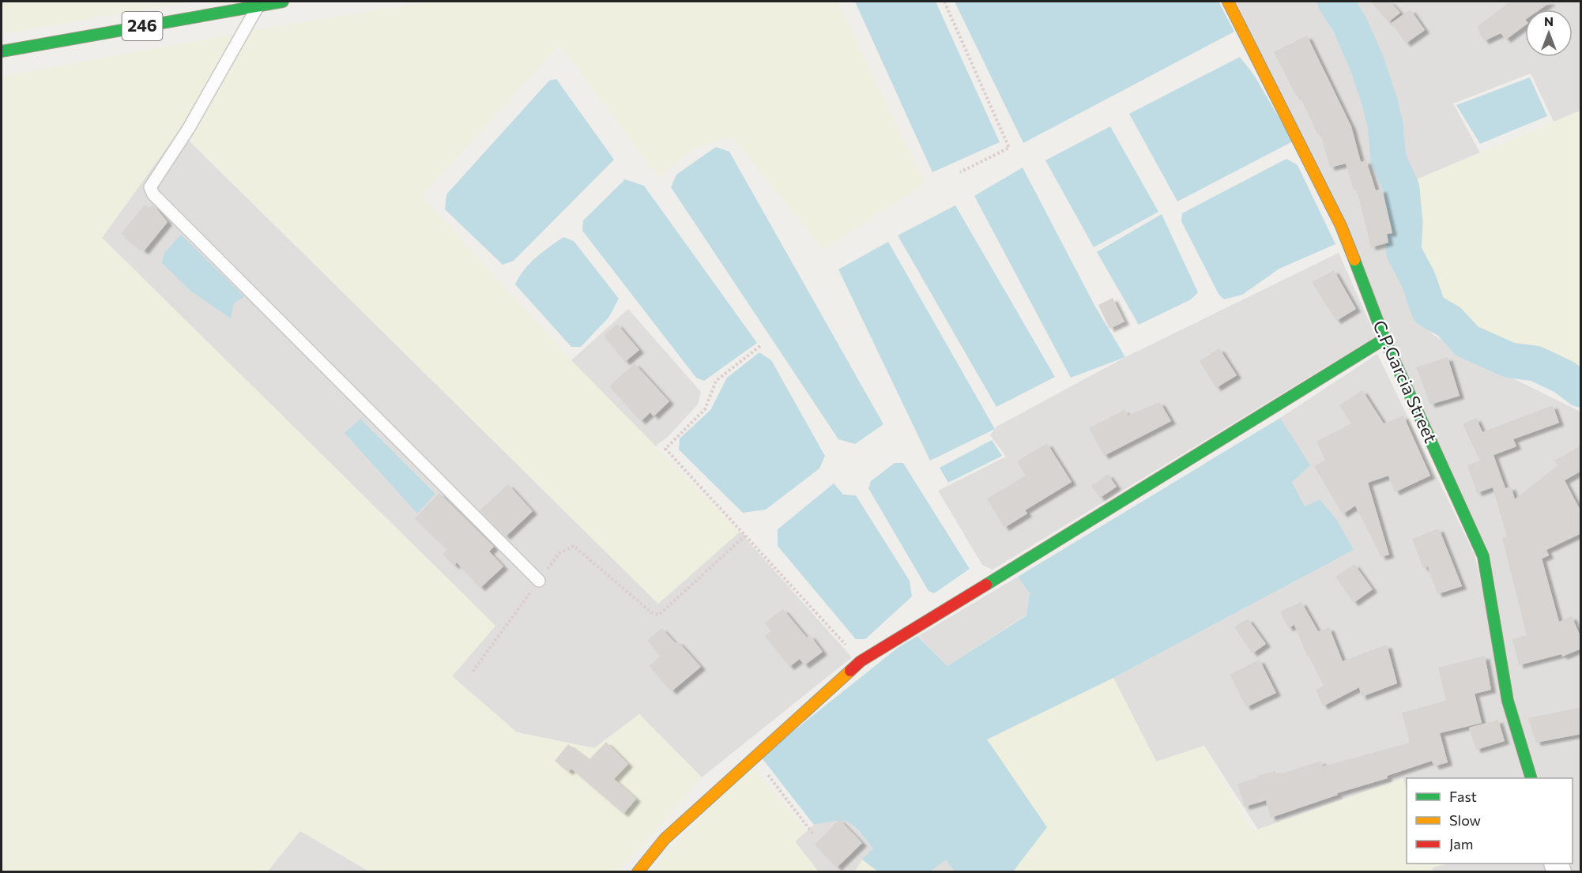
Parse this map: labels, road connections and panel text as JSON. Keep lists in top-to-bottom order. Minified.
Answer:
{"streets":{"main road":["246","C.P.Garcia Street"]},"legend":["Fast","Slow","Jam"],"north":"top"}
